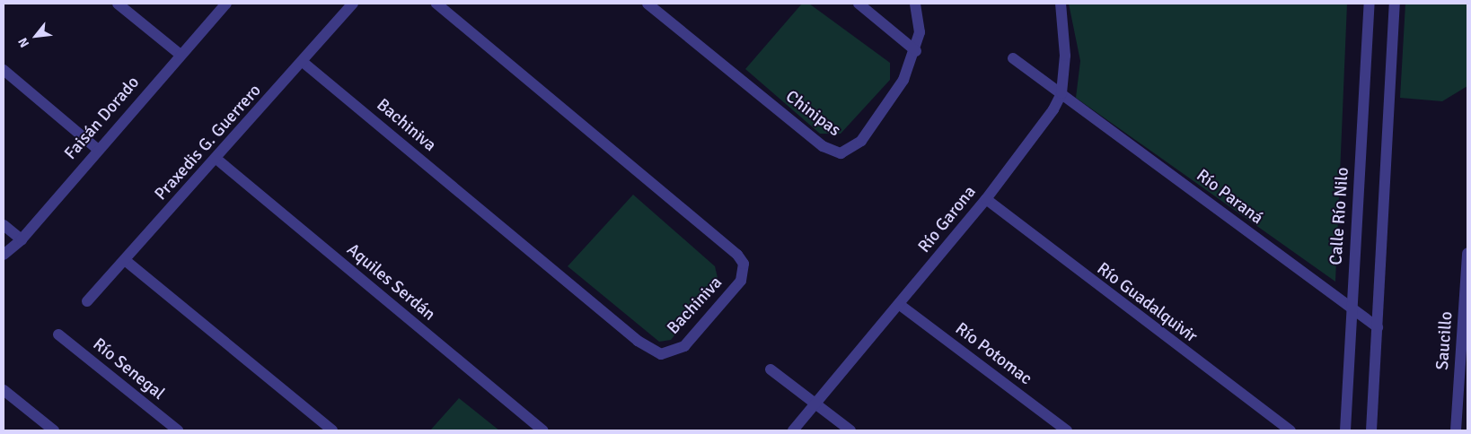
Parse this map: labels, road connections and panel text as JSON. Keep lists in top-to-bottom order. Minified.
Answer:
{"streets":{"street":["Chinipas","Faisán Dorado","Bachiniva","Praxedis G. Guerrero","Río Paraná","Calle Río Nilo","Río Garona","Aquiles Serdán","Río Guadalquivir","Saucillo","Río Potomac","Río Senegal"]},"crossings":[["Bachiniva","Praxedis G. Guerrero"],["Praxedis G. Guerrero","Aquiles Serdán"],["Río Paraná","Calle Río Nilo"],["Río Paraná","Río Garona"],["Río Garona","Río Guadalquivir"],["Río Garona","Río Potomac"]],"north":"bottom left"}
